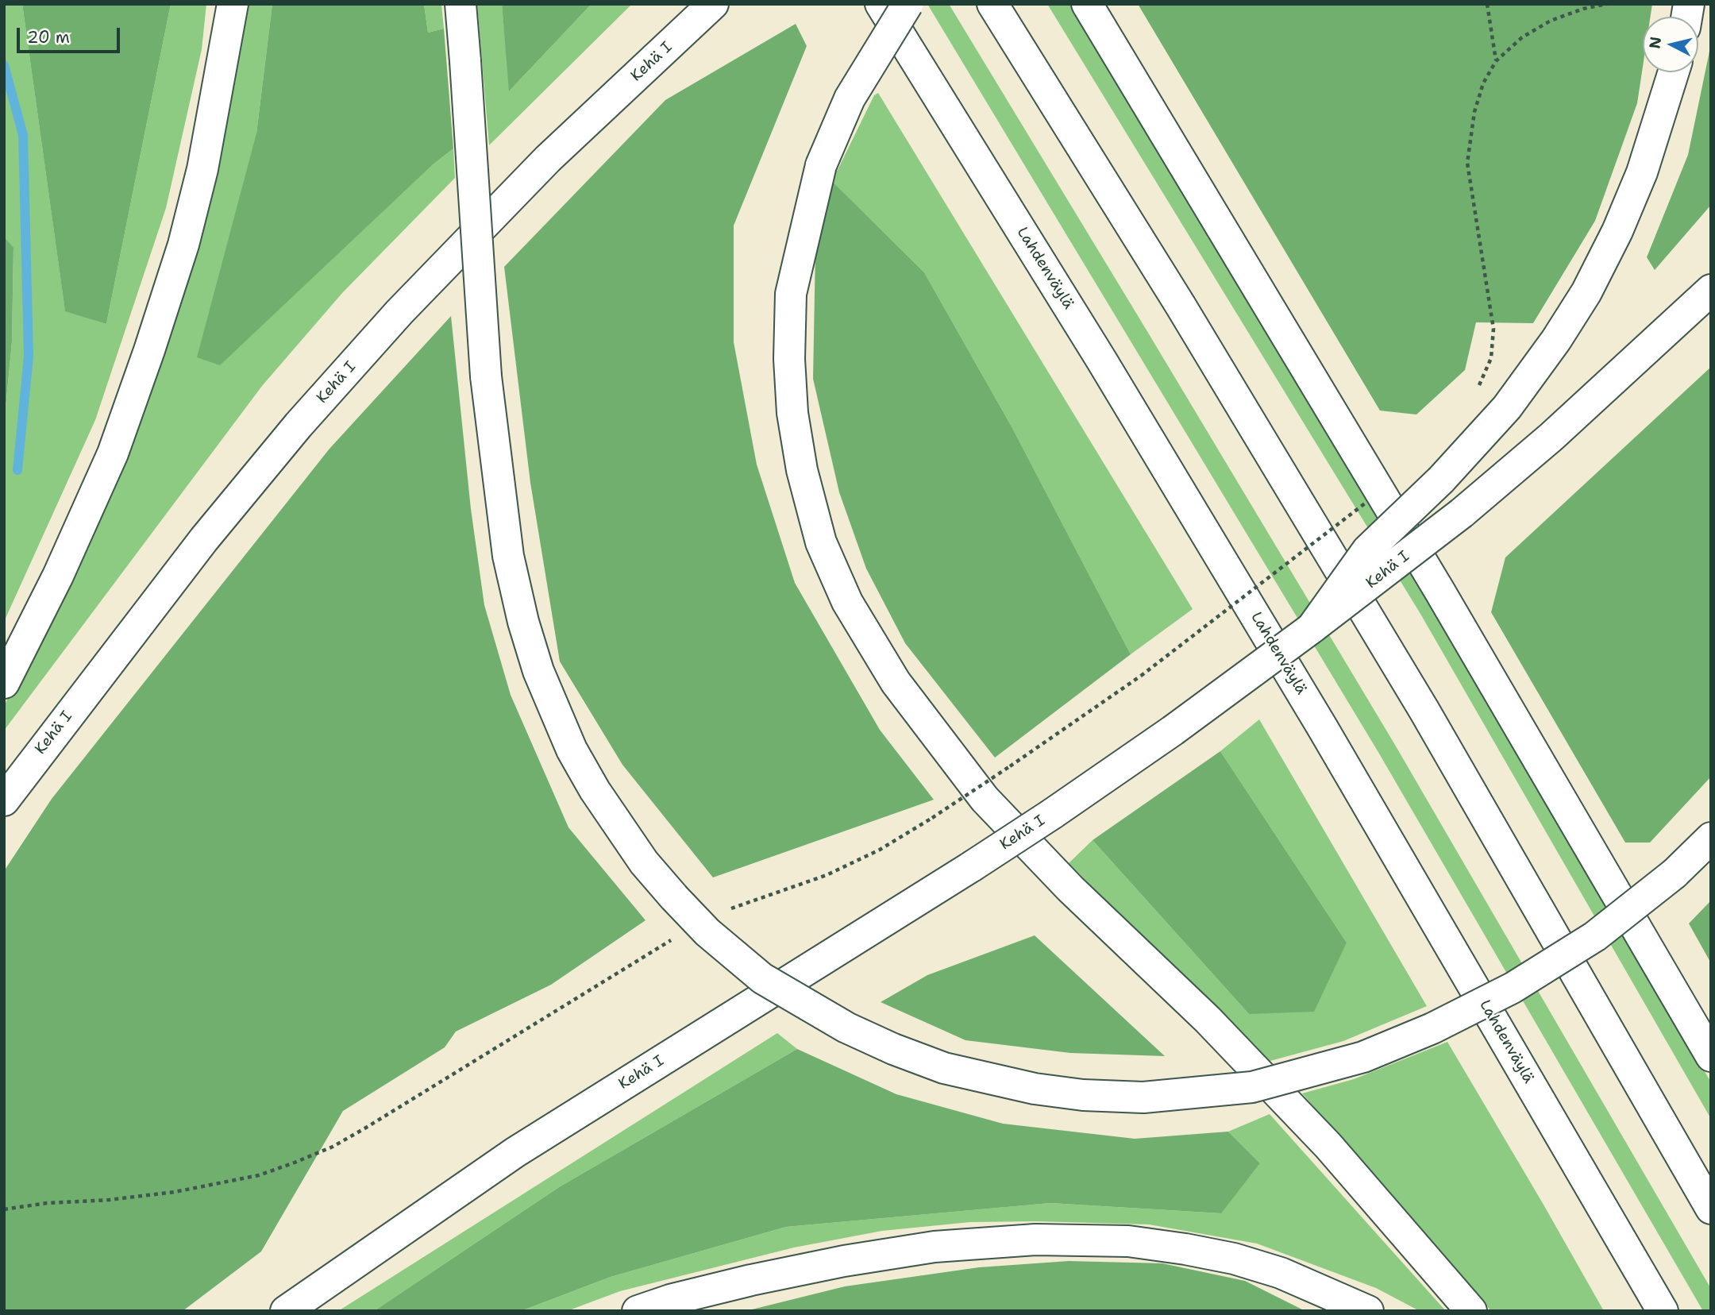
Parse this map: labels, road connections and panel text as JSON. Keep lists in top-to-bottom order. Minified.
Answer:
{"streets":{"highway":["Kehä I","Lahdenväylä"]},"scale_bar":"20 m","north":"left"}
